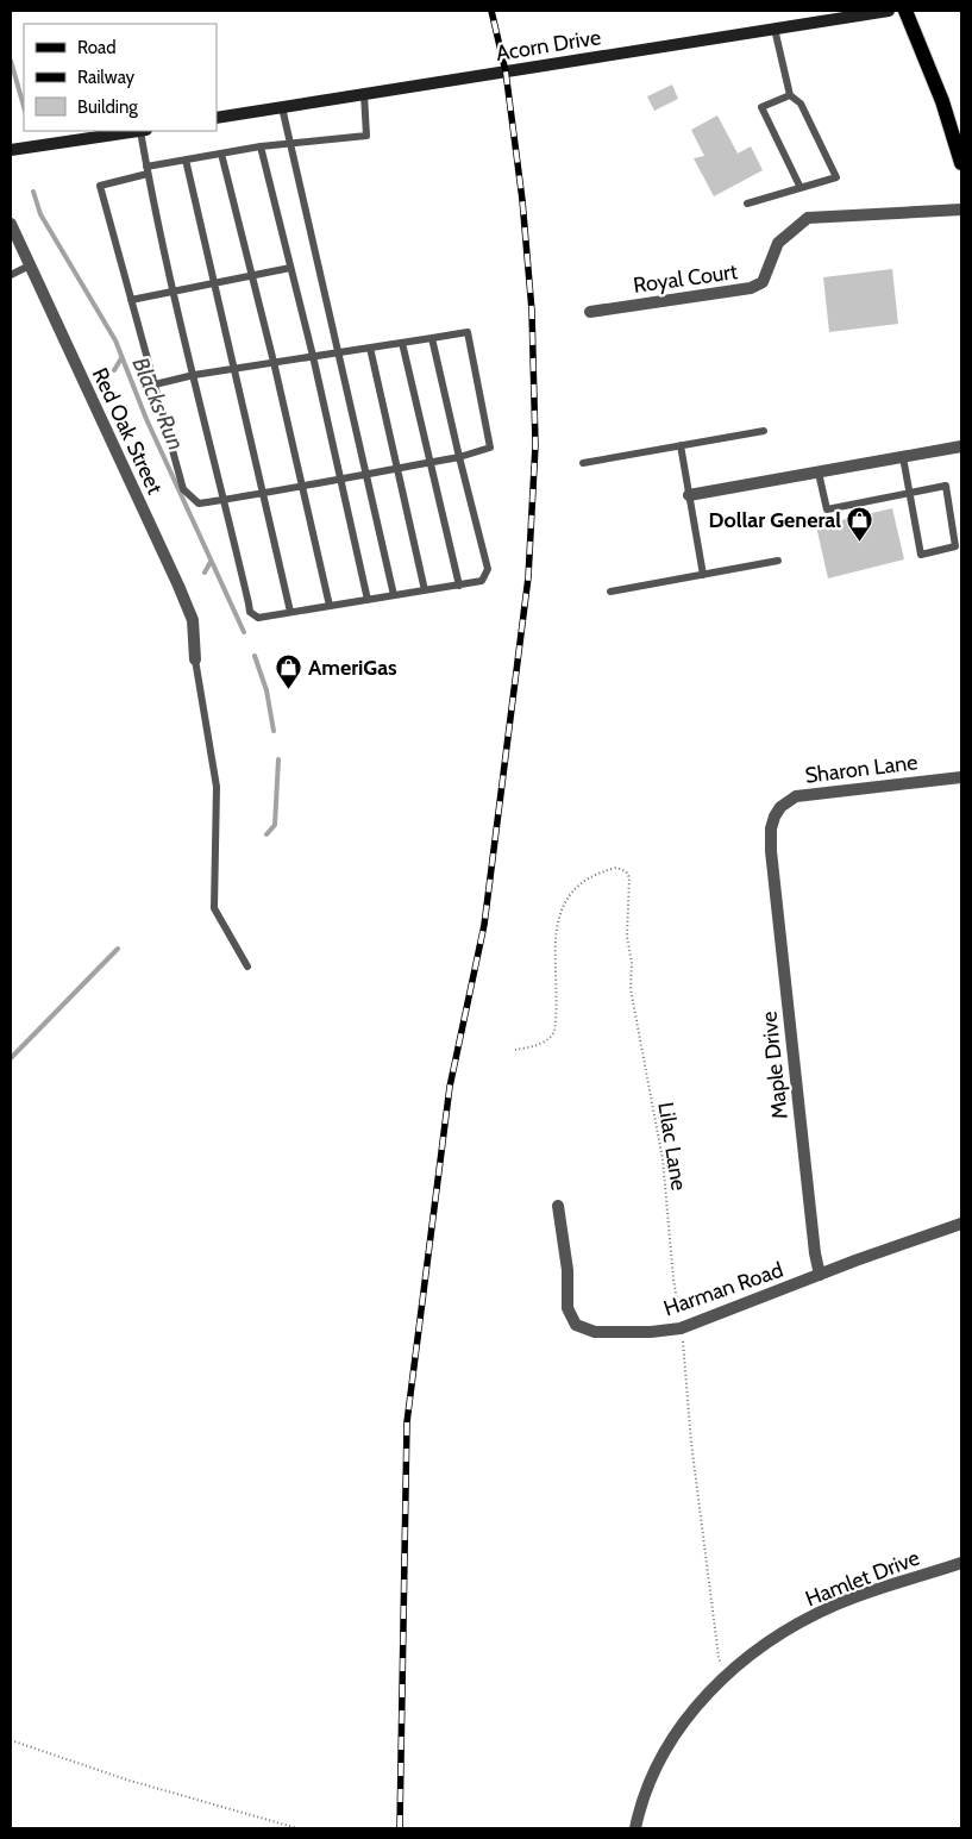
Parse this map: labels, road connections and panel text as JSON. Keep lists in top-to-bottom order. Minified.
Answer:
{"streets":{"street":["Acorn Drive","Royal Court","Red Oak Street","Sharon Lane","Maple Drive","Harman Road","Hamlet Drive"],"path":["Lilac Lane"]},"crossings":[["Sharon Lane","Maple Drive"],["Maple Drive","Harman Road"],["Lilac Lane","Harman Road"],["Lilac Lane","Hamlet Drive"]],"water":["Blacks Run"],"places":{"shop":["Dollar General","AmeriGas"]},"legend":["Road","Railway","Building"]}
